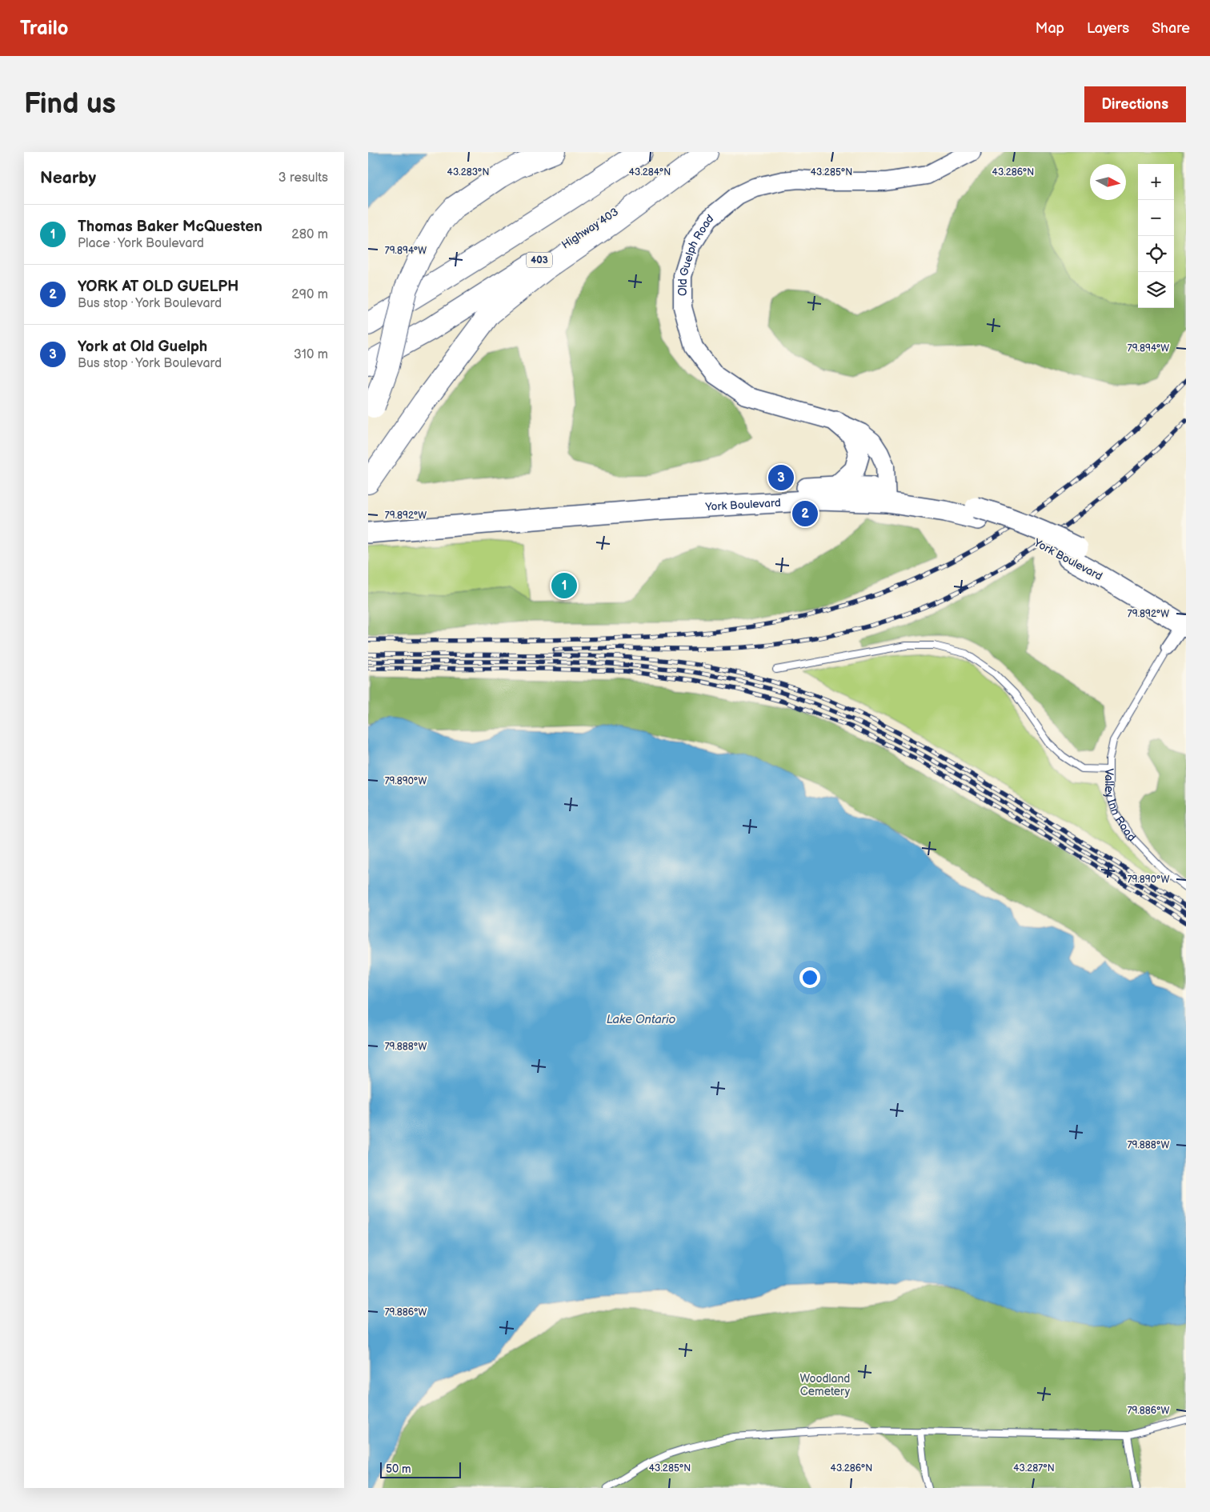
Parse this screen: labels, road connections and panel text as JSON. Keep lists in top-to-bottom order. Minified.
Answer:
{"streets":{"highway":["Highway 403","403"],"main road":["York Boulevard"],"street":["Old Guelph Road","Valley Inn Road"]},"crossings":[["Old Guelph Road","York Boulevard"],["York Boulevard","Valley Inn Road"]],"water":["Lake Ontario"],"parks":["Woodland Cemetery"],"scale_bar":"50 m","north":"right","page":{"header":"Trailo","nav":["Map","Layers","Share"],"buttons":"Directions","title":"Find us","heading":["Nearby","3 results"],"map_buttons":["+","−"],"list":[{"mark":"1","name":"Thomas Baker McQuesten","note":"Place · York Boulevard","value":"280 m"},{"mark":"2","name":"YORK AT OLD GUELPH","note":"Bus stop · York Boulevard","value":"290 m"},{"mark":"3","name":"York at Old Guelph","note":"Bus stop · York Boulevard","value":"310 m"}],"pins":["3","2","1"],"scale":"50 m"},"coordinates":["43.283°N","43.284°N","43.285°N","43.286°N","79.894°W","79.892°W","79.890°W","79.888°W","79.886°W","43.287°N"]}
